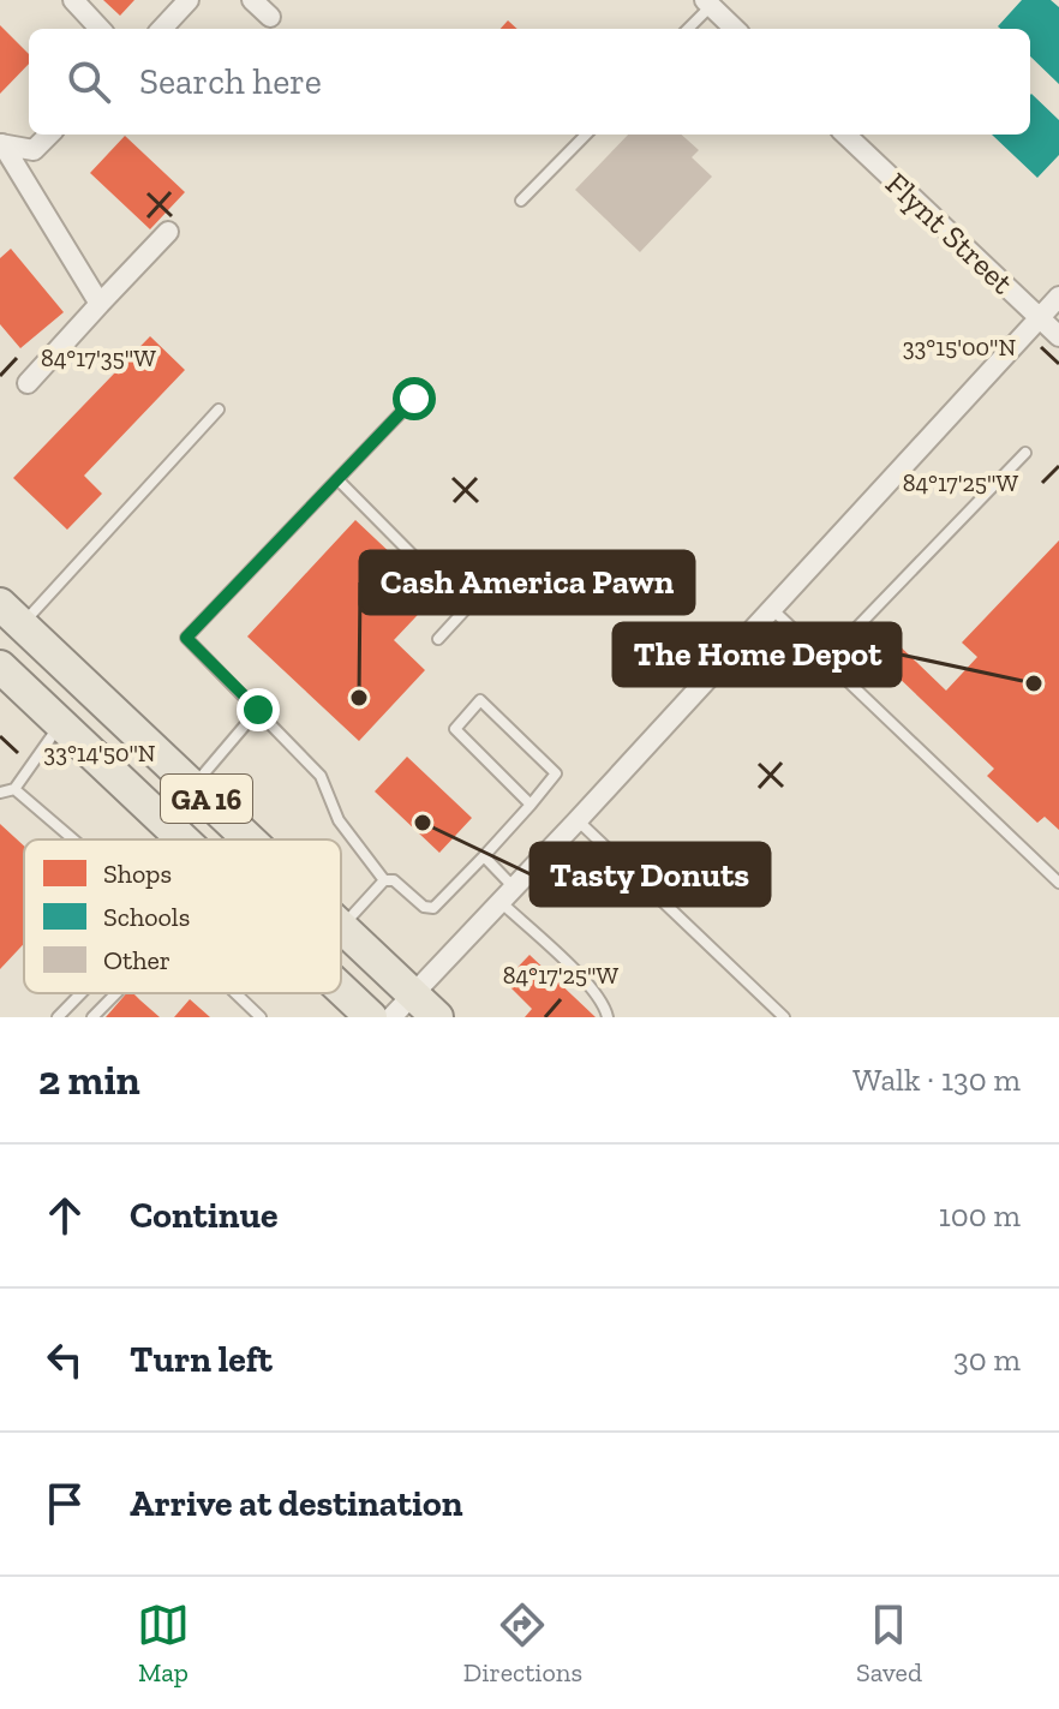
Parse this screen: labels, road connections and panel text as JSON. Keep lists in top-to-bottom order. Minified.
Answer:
{"streets":{"main road":["GA 16"],"street":["Flynt Street"]},"places":["The Home Depot","Cash America Pawn","Tasty Donuts"],"legend":["Shops","Schools","Other"],"page":{"search":"Search here","heading":["2 min","Walk · 130 m"],"list":[["Continue","100 m"],["Turn left","30 m"],"Arrive at destination"],"nav":["Map","Directions","Saved"]},"coordinates":["33°15'00\"N","84°17'35\"W","84°17'25\"W","33°14'50\"N"]}
